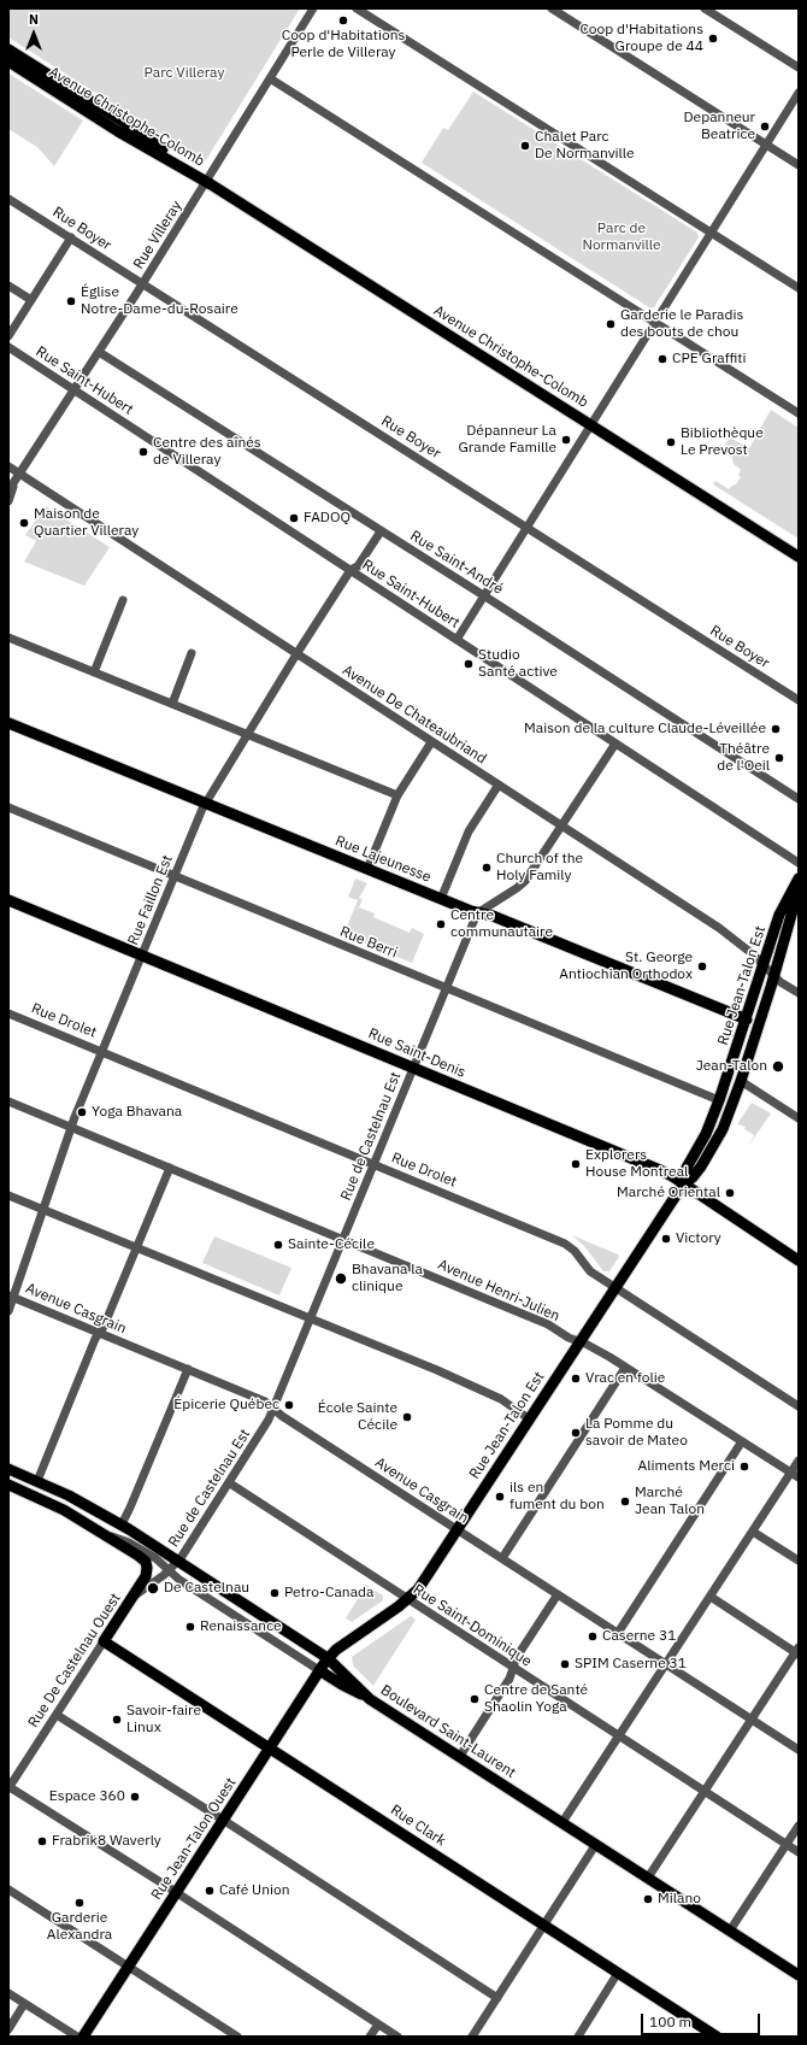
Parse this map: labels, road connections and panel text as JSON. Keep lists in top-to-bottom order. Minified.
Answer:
{"streets":{"main road":["Avenue Christophe-Colomb","Rue Lajeunesse","Rue Jean-Talon Est","Rue Saint-Denis","Rue De Castelnau Ouest","Boulevard Saint-Laurent","Rue Clark","Rue Jean-Talon Ouest"],"street":["Rue Boyer","Rue Villeray","Rue Saint-Hubert","Rue Saint-André","Avenue De Chateaubriand","Rue Faillon Est","Rue Berri","Rue Drolet","Rue de Castelnau Est","Avenue Henri-Julien","Avenue Casgrain","Rue Saint-Dominique"]},"crossings":[["Avenue Christophe-Colomb","Rue Villeray"],["Rue Boyer","Rue Villeray"],["Rue Villeray","Rue Saint-Hubert"],["Rue Villeray","Rue Saint-André"],["Rue Villeray","Avenue De Chateaubriand"],["Rue Saint-Hubert","Rue Faillon Est"],["Rue Saint-André","Rue Faillon Est"],["Avenue De Chateaubriand","Rue Faillon Est"],["Avenue De Chateaubriand","Rue Jean-Talon Est"],["Rue Lajeunesse","Rue Faillon Est"],["Rue Lajeunesse","Rue Jean-Talon Est"],["Rue Lajeunesse","Rue de Castelnau Est"],["Rue Faillon Est","Rue Berri"],["Rue Faillon Est","Rue Drolet"],["Rue Faillon Est","Rue Saint-Denis"],["Rue Faillon Est","Avenue Henri-Julien"],["Rue Faillon Est","Avenue Casgrain"],["Rue Berri","Rue Jean-Talon Est"],["Rue Berri","Rue de Castelnau Est"],["Rue Jean-Talon Est","Rue Drolet"],["Rue Jean-Talon Est","Rue Saint-Denis"],["Rue Jean-Talon Est","Avenue Henri-Julien"],["Rue Jean-Talon Est","Avenue Casgrain"],["Rue Jean-Talon Est","Rue Saint-Dominique"],["Rue Jean-Talon Est","Boulevard Saint-Laurent"],["Rue Jean-Talon Est","Rue Jean-Talon Ouest"],["Rue Drolet","Rue de Castelnau Est"],["Rue Saint-Denis","Rue de Castelnau Est"],["Rue de Castelnau Est","Avenue Henri-Julien"],["Rue de Castelnau Est","Avenue Casgrain"],["Rue de Castelnau Est","Rue Saint-Dominique"],["Rue de Castelnau Est","Rue De Castelnau Ouest"],["Rue de Castelnau Est","Boulevard Saint-Laurent"],["Rue De Castelnau Ouest","Boulevard Saint-Laurent"],["Rue De Castelnau Ouest","Rue Clark"],["Boulevard Saint-Laurent","Rue Jean-Talon Ouest"],["Rue Clark","Rue Jean-Talon Ouest"]],"parks":["Parc Villeray","Parc de Normanville"],"places":["Coop d'Habitations Perle de Villeray","Coop d'Habitations Groupe de 44","Depanneur Beatrice","Chalet Parc De Normanville","Église Notre-Dame-du-Rosaire","Garderie le Paradis des bouts de chou","CPE Graffiti","Dépanneur La Grande Famille","Bibliothèque Le Prevost","Centre des aînés de Villeray","FADOQ","Maison de Quartier Villeray","Studio Santé active","Maison de la culture Claude-Léveillée","Théâtre de l'Oeil","Church of the Holy Family","Centre communautaire","St. George Antiochian Orthodox","Jean-Talon","Yoga Bhavana","Explorers House Montreal","Marché Oriental","Victory","Sainte-Cécile","Bhavana la clinique","Vrac en folie","Épicerie Québec","École Sainte Cécile","La Pomme du savoir de Mateo","Aliments Merci","ils en fument du bon","Marché Jean Talon","De Castelnau","Petro-Canada","Renaissance","Caserne 31","SPIM Caserne 31","Centre de Santé Shaolin Yoga","Savoir-faire Linux","Espace 360","Frabrik8 Waverly","Café Union","Milano","Garderie Alexandra"],"scale_bar":"100 m","north":"top"}
